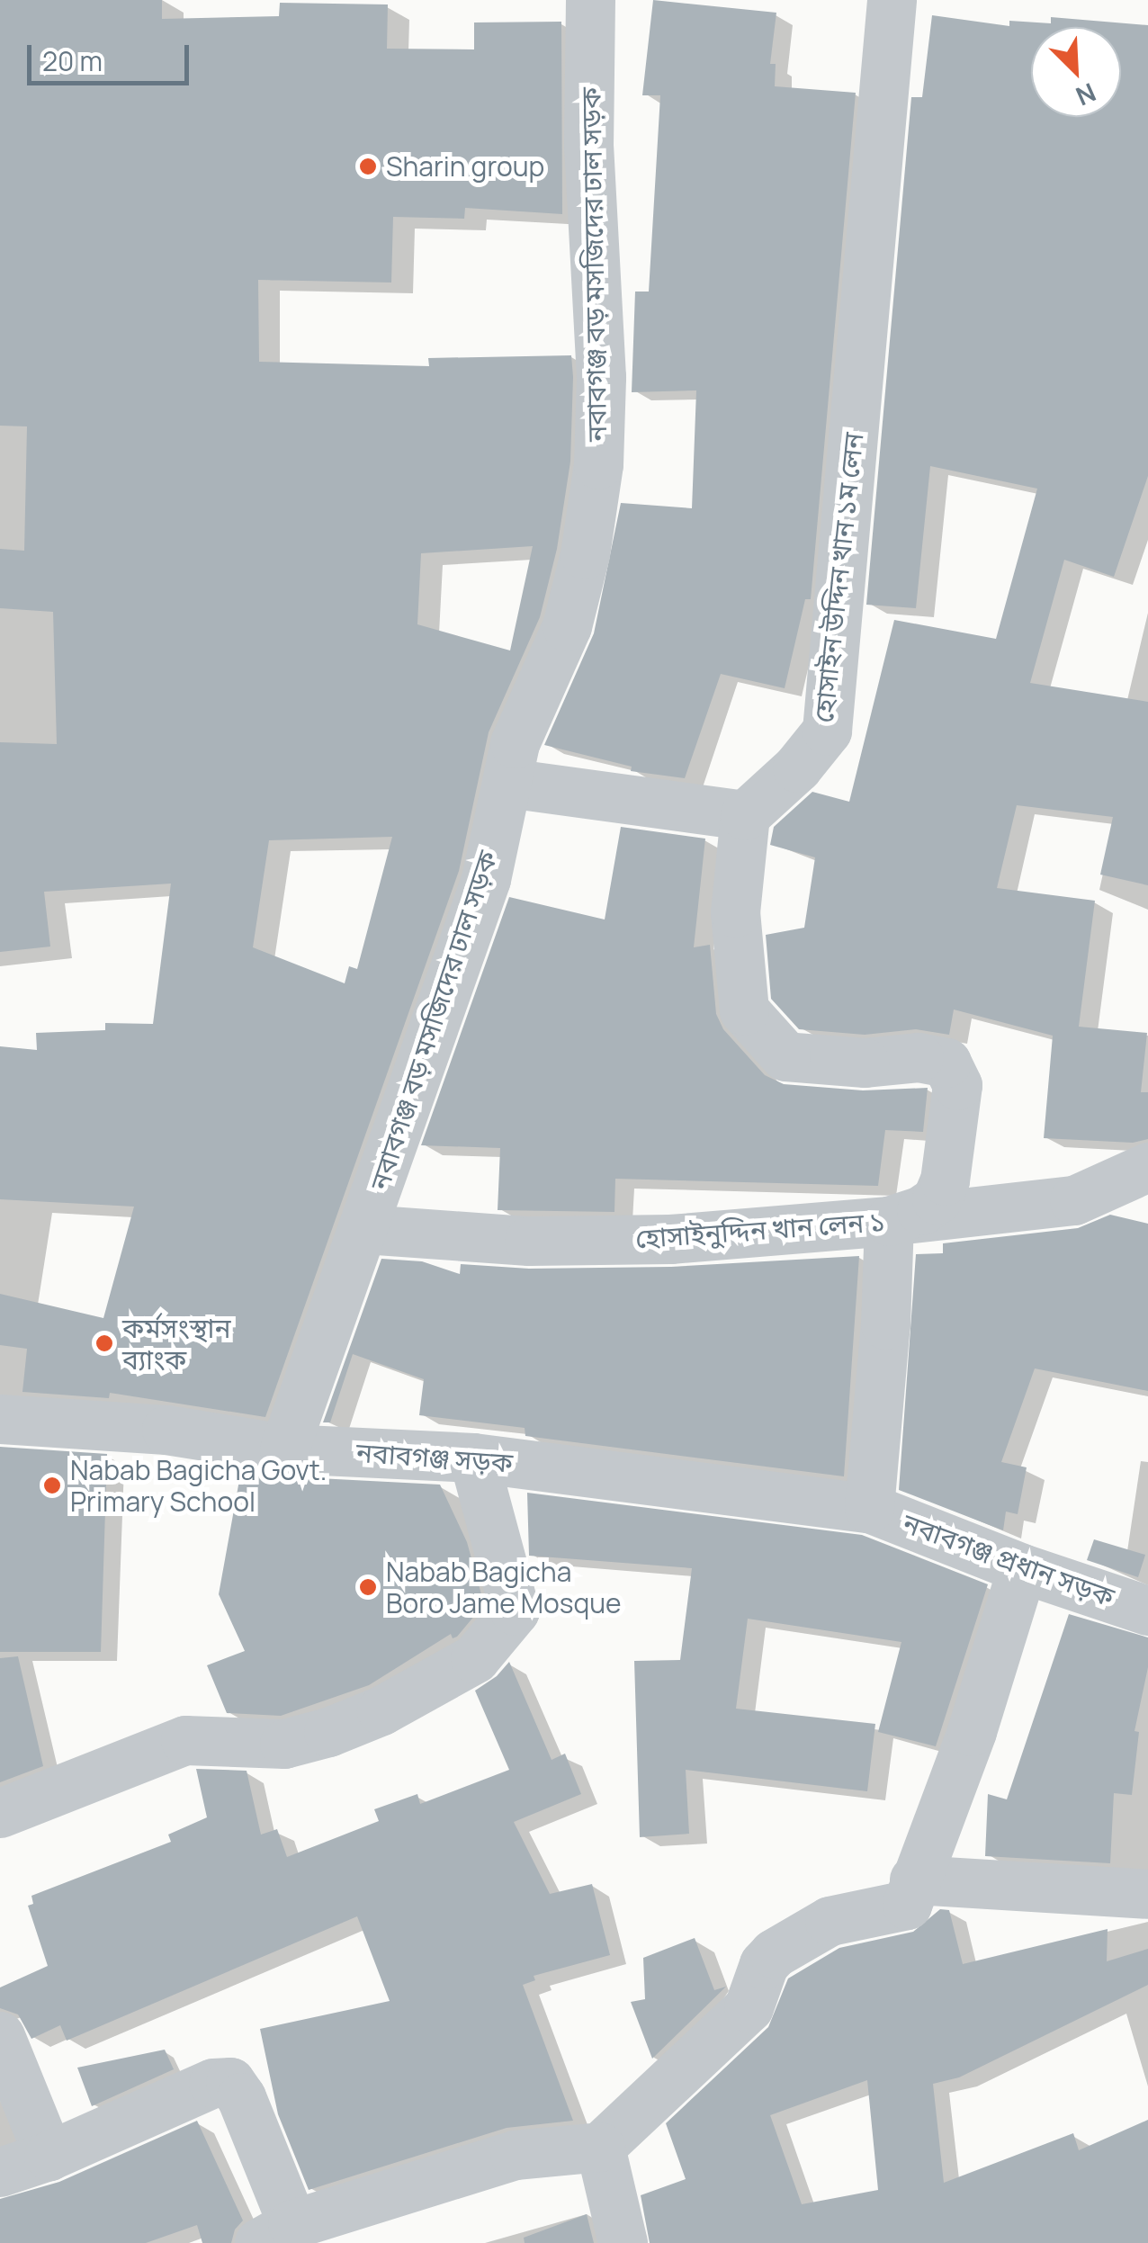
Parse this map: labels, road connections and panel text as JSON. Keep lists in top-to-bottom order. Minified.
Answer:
{"streets":{"street":["নবাবগঞ্জ বড় মসজিদের ঢাল সড়ক","হোসাইন উদ্দিন খান ১ম লেন","হোসাইনুদ্দিন খান লেন ১","নবাবগঞ্জ সড়ক","নবাবগঞ্জ প্রধান সড়ক"]},"crossings":[["নবাবগঞ্জ বড় মসজিদের ঢাল সড়ক","হোসাইনুদ্দিন খান লেন ১"],["নবাবগঞ্জ বড় মসজিদের ঢাল সড়ক","নবাবগঞ্জ সড়ক"],["নবাবগঞ্জ সড়ক","নবাবগঞ্জ প্রধান সড়ক"]],"places":["Sharin group","কর্মসংস্থান ব্যাংক","Nabab Bagicha Govt. Primary School","Nabab Bagicha Boro Jame Mosque"],"scale_bar":"20 m","north":"bottom right"}
